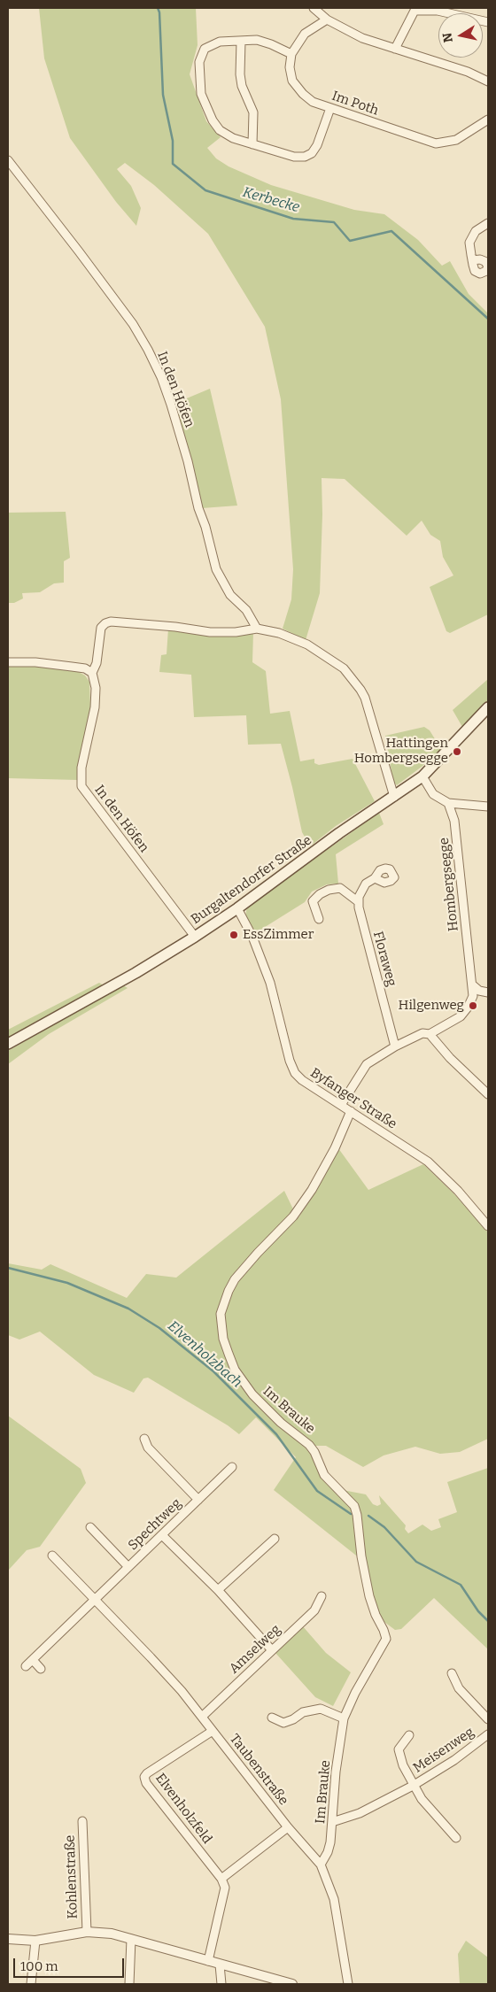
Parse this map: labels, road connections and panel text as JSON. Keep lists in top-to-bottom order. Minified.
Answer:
{"streets":{"main road":["Burgaltendorfer Straße"],"street":["Im Poth","In den Höfen","Hombergsegge","Floraweg","Byfanger Straße","Im Brauke","Spechtweg","Amselweg","Meisenweg","Taubenstraße","Elvenholzfeld","Kohlenstraße"]},"crossings":[["In den Höfen","Burgaltendorfer Straße"],["Burgaltendorfer Straße","Byfanger Straße"],["Byfanger Straße","Im Brauke"],["Im Brauke","Meisenweg"],["Im Brauke","Taubenstraße"],["Spechtweg","Taubenstraße"],["Amselweg","Taubenstraße"],["Taubenstraße","Elvenholzfeld"],["Elvenholzfeld","Kohlenstraße"]],"water":["Kerbecke","Elvenholzbach"],"places":["Hattingen Hombergsegge","EssZimmer","Hilgenweg"],"scale_bar":"100 m","north":"left"}
